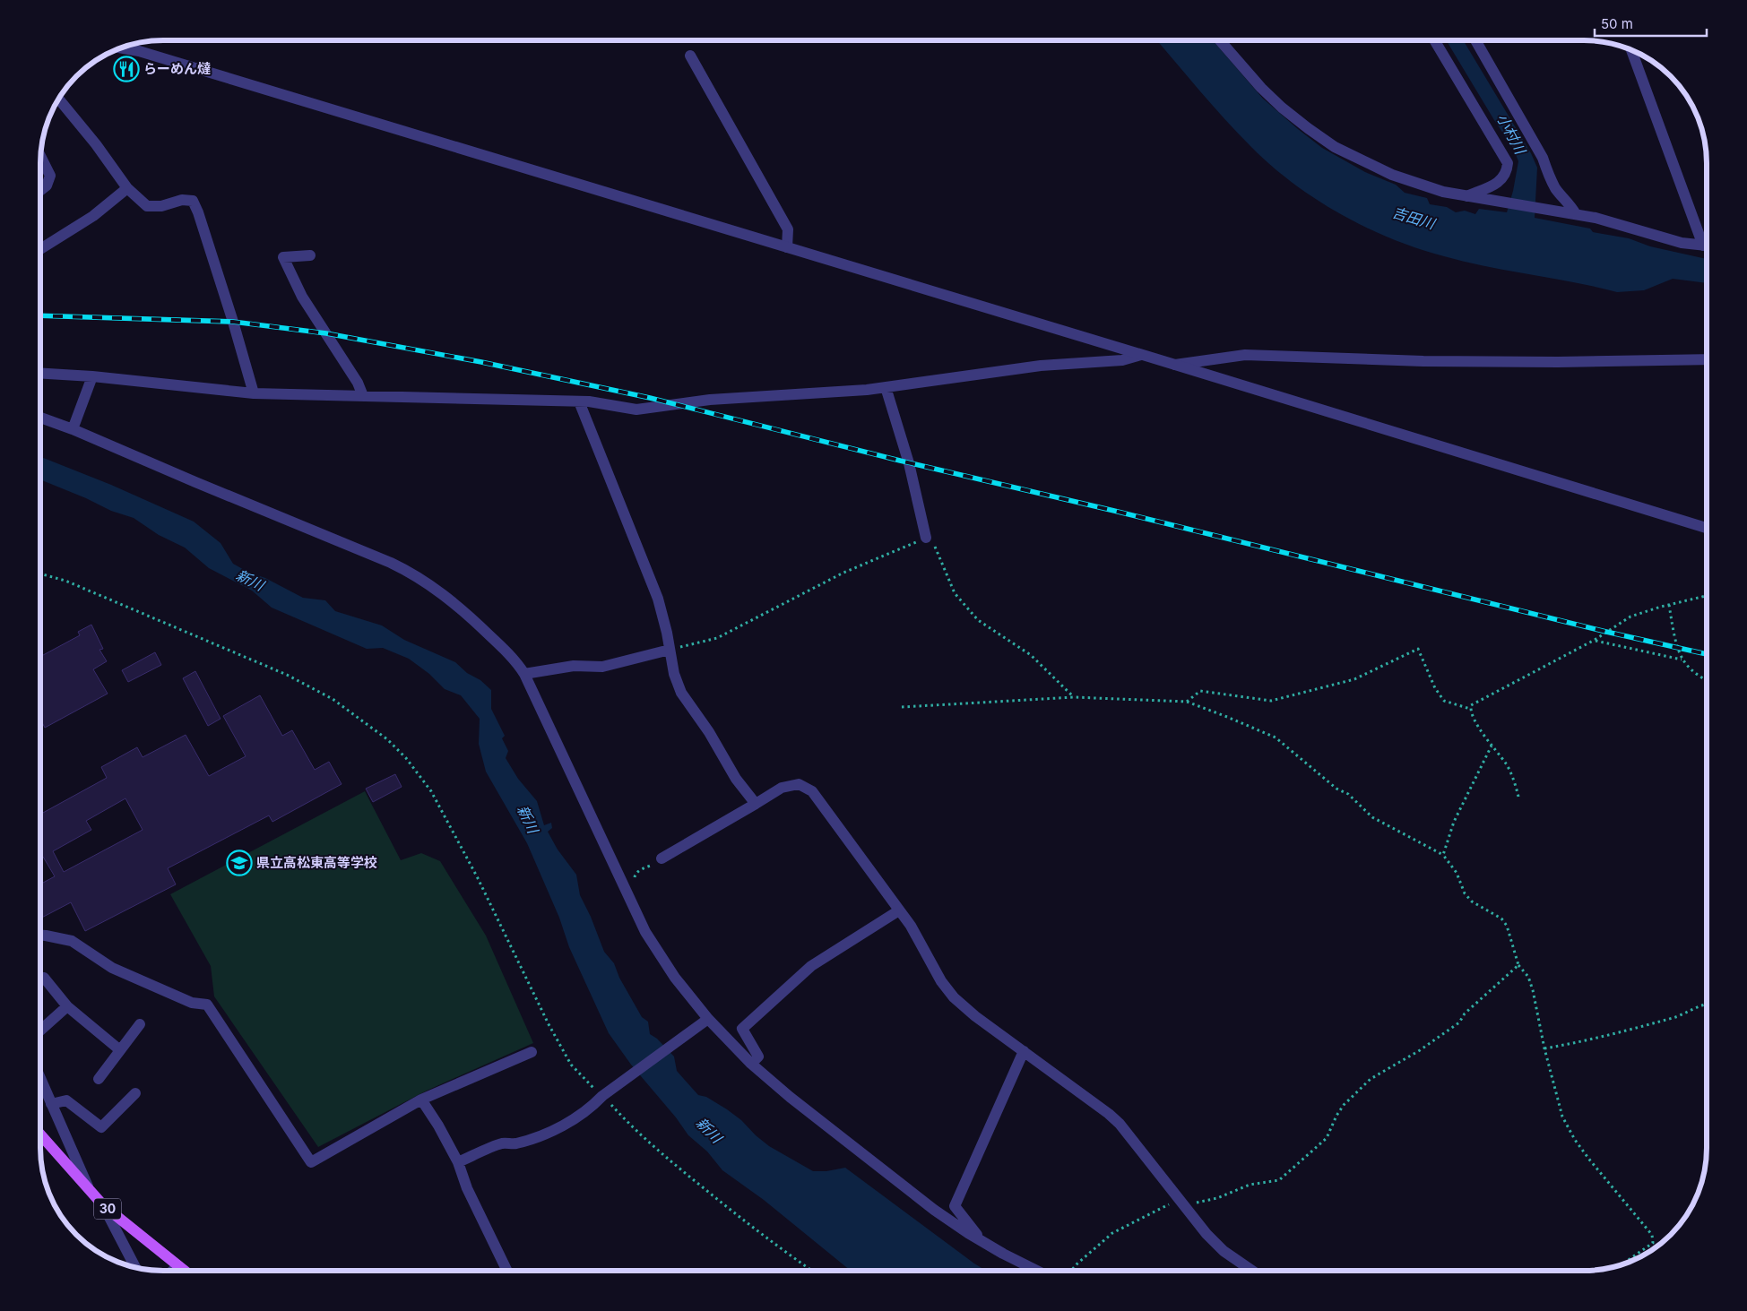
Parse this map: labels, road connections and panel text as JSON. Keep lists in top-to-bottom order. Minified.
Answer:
{"streets":{"main road":["30"]},"water":["小村川","吉田川","新川"],"places":{"restaurant":["らーめん燵"],"school or university":["県立高松東高等学校"]},"scale_bar":"50 m"}
